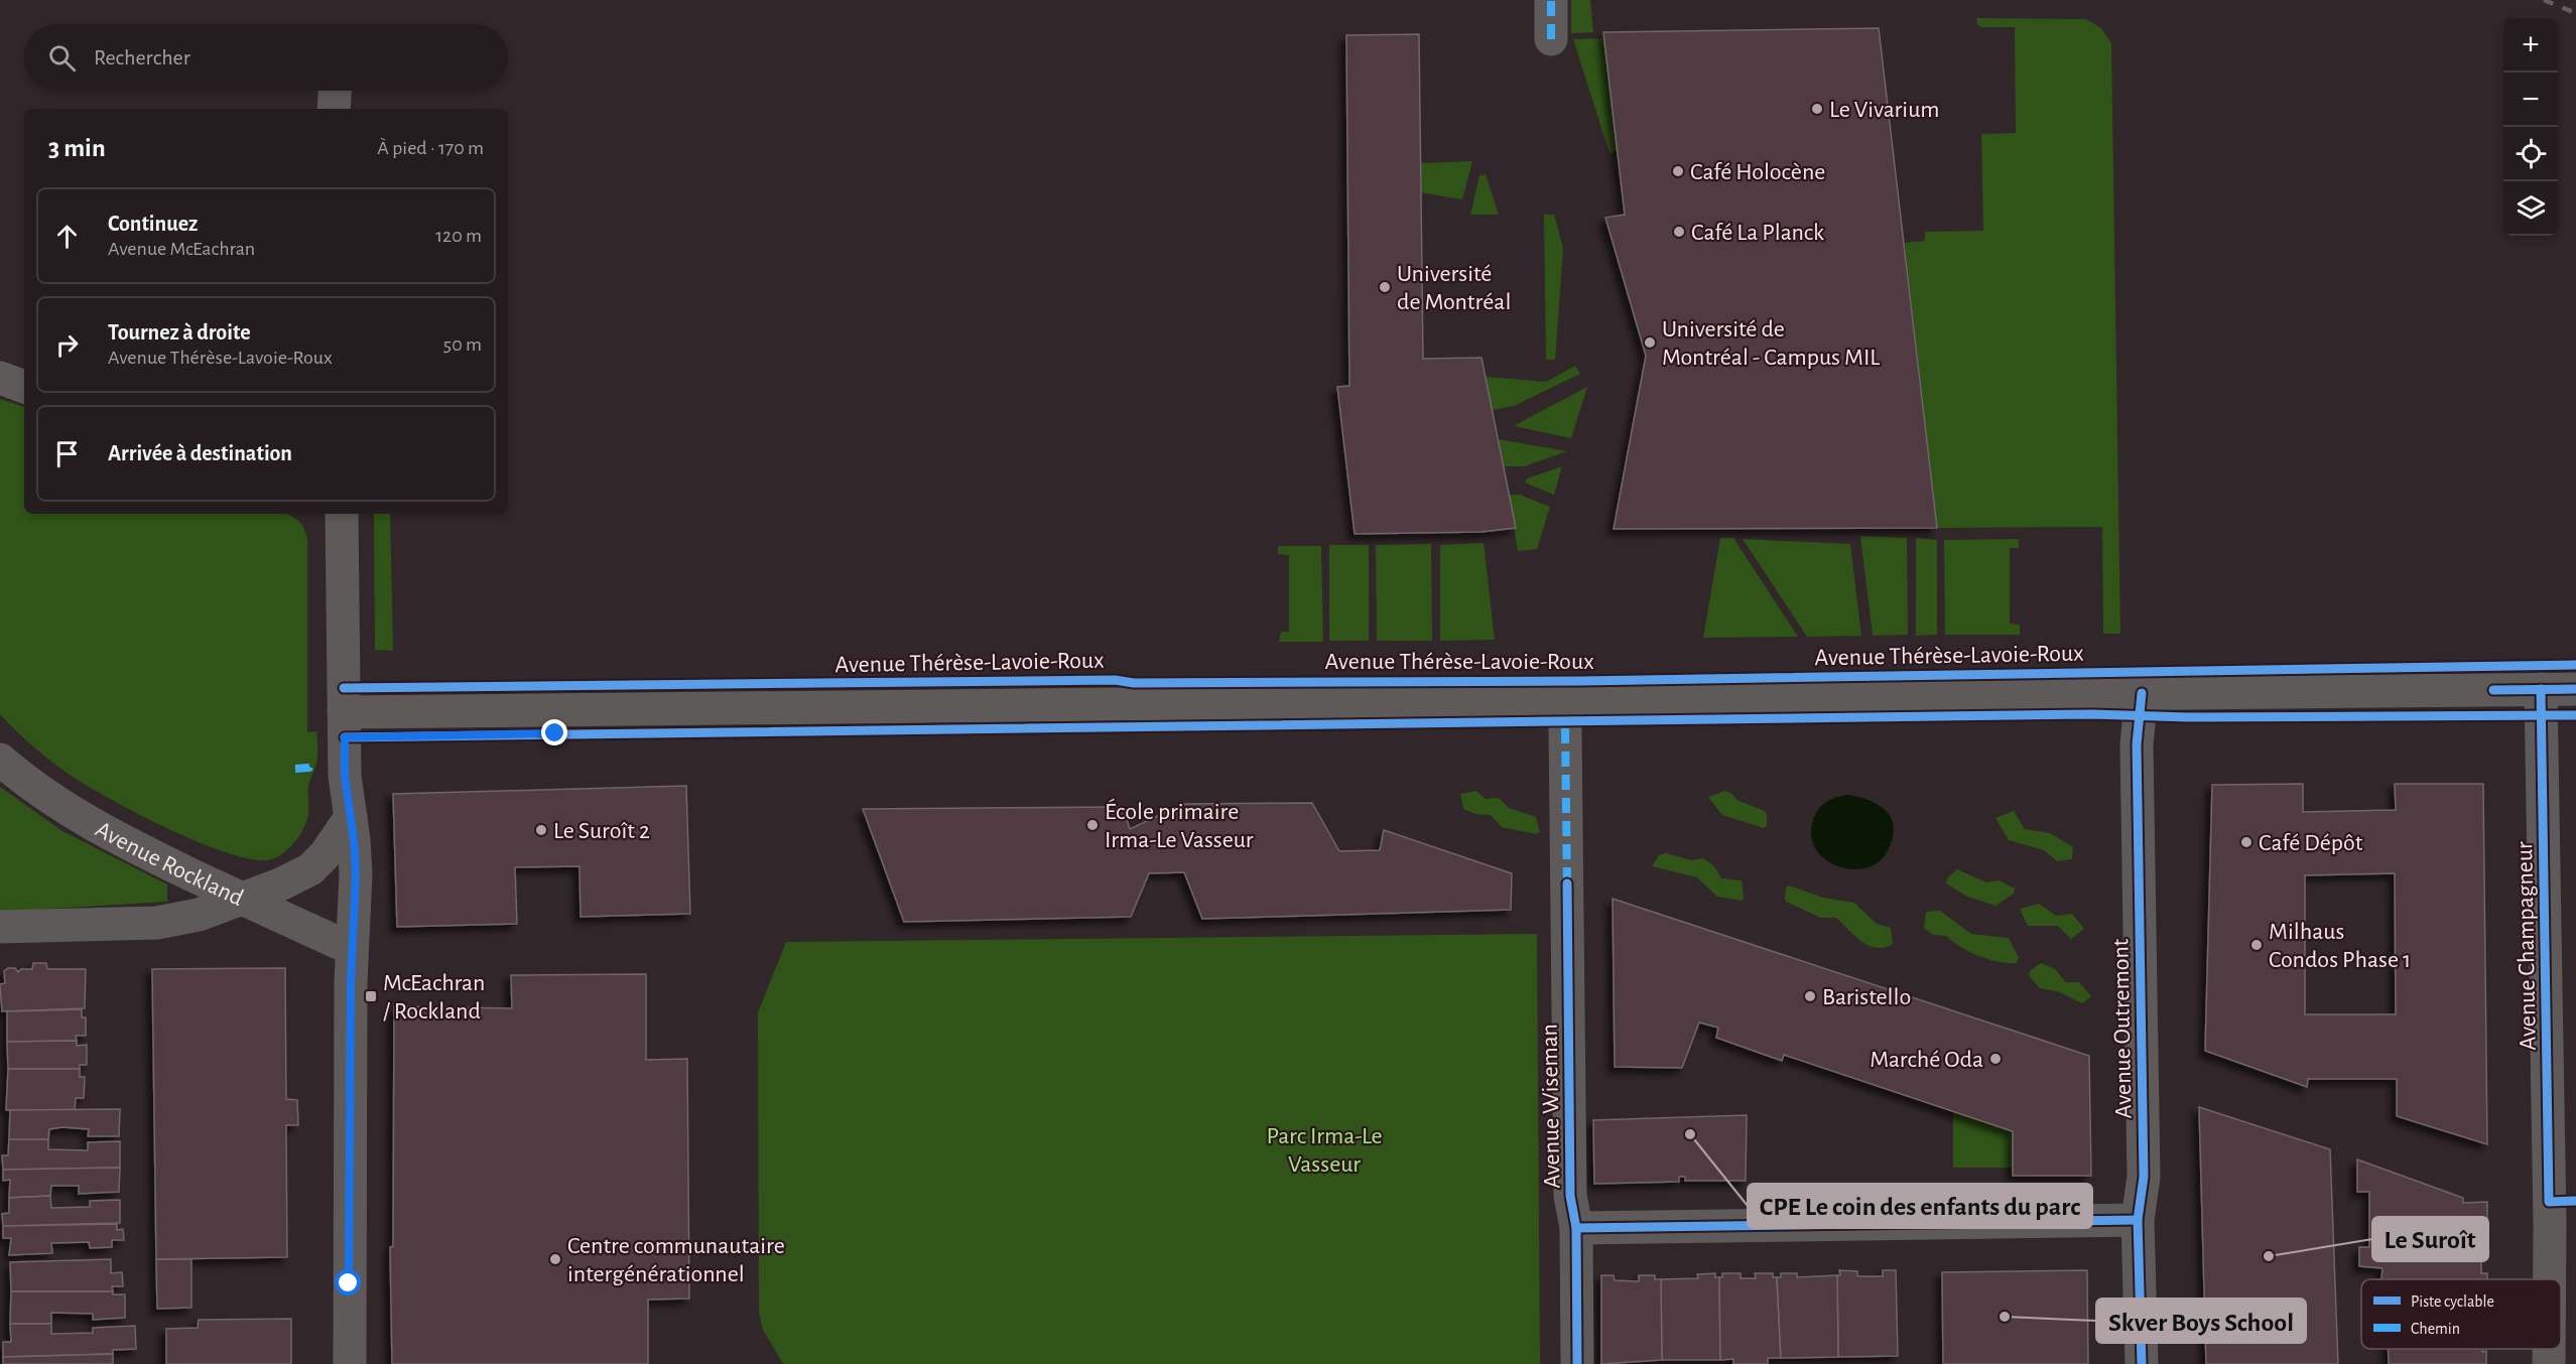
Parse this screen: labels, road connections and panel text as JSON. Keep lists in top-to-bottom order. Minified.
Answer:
{"streets":{"street":["Avenue Thérèse-Lavoie-Roux","Avenue Rockland","Avenue Champagneur","Avenue Outremont","Avenue Wiseman"]},"crossings":[["Avenue Thérèse-Lavoie-Roux","Avenue Champagneur"],["Avenue Thérèse-Lavoie-Roux","Avenue Outremont"]],"parks":["Parc Irma-Le Vasseur"],"places":{"other":["Le Vivarium","Café Holocène","Café La Planck","Université de Montréal","Université de Montréal - Campus MIL","École primaire Irma-Le Vasseur","Le Suroît 2","Café Dépôt","Milhaus Condos Phase 1","Baristello","Marché Oda","CPE Le coin des enfants du parc","Le Suroît","Centre communautaire intergénérationnel","Skver Boys School"],"transit":["McEachran / Rockland"]},"legend":["Piste cyclable","Chemin"],"page":{"map_buttons":["+","−"],"search":"Rechercher","heading":["3 min","À pied · 170 m"],"list":[["Continuez","Avenue McEachran","120 m"],["Tournez à droite","Avenue Thérèse-Lavoie-Roux","50 m"],"Arrivée à destination"]}}
